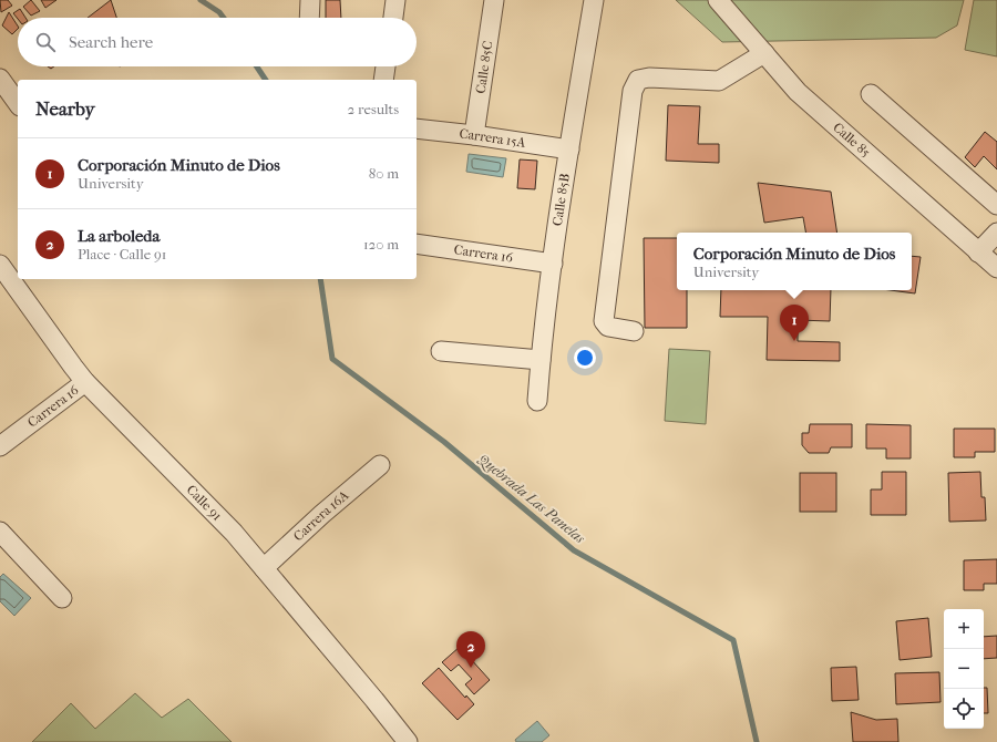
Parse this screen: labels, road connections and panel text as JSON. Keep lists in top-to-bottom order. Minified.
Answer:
{"streets":{"street":["Calle 85C","Carrera 15A","Calle 85","Calle 85B","Carrera 16","Calle 91","Carrera 16A"]},"crossings":[["Calle 85C","Carrera 15A"],["Carrera 15A","Calle 85B"],["Calle 85B","Carrera 16"],["Carrera 16","Calle 91"],["Calle 91","Carrera 16A"]],"water":["Quebrada Las Panelas"],"page":{"search":"Search here","heading":["Nearby","2 results"],"list":[{"mark":"1","name":"Corporación Minuto de Dios","note":"University","value":"80 m"},{"mark":"2","name":"La arboleda","note":"Place · Calle 91","value":"120 m"}],"popup":["Corporación Minuto de Dios","University"],"pins":["1","2"],"map_buttons":["+","−"]}}
